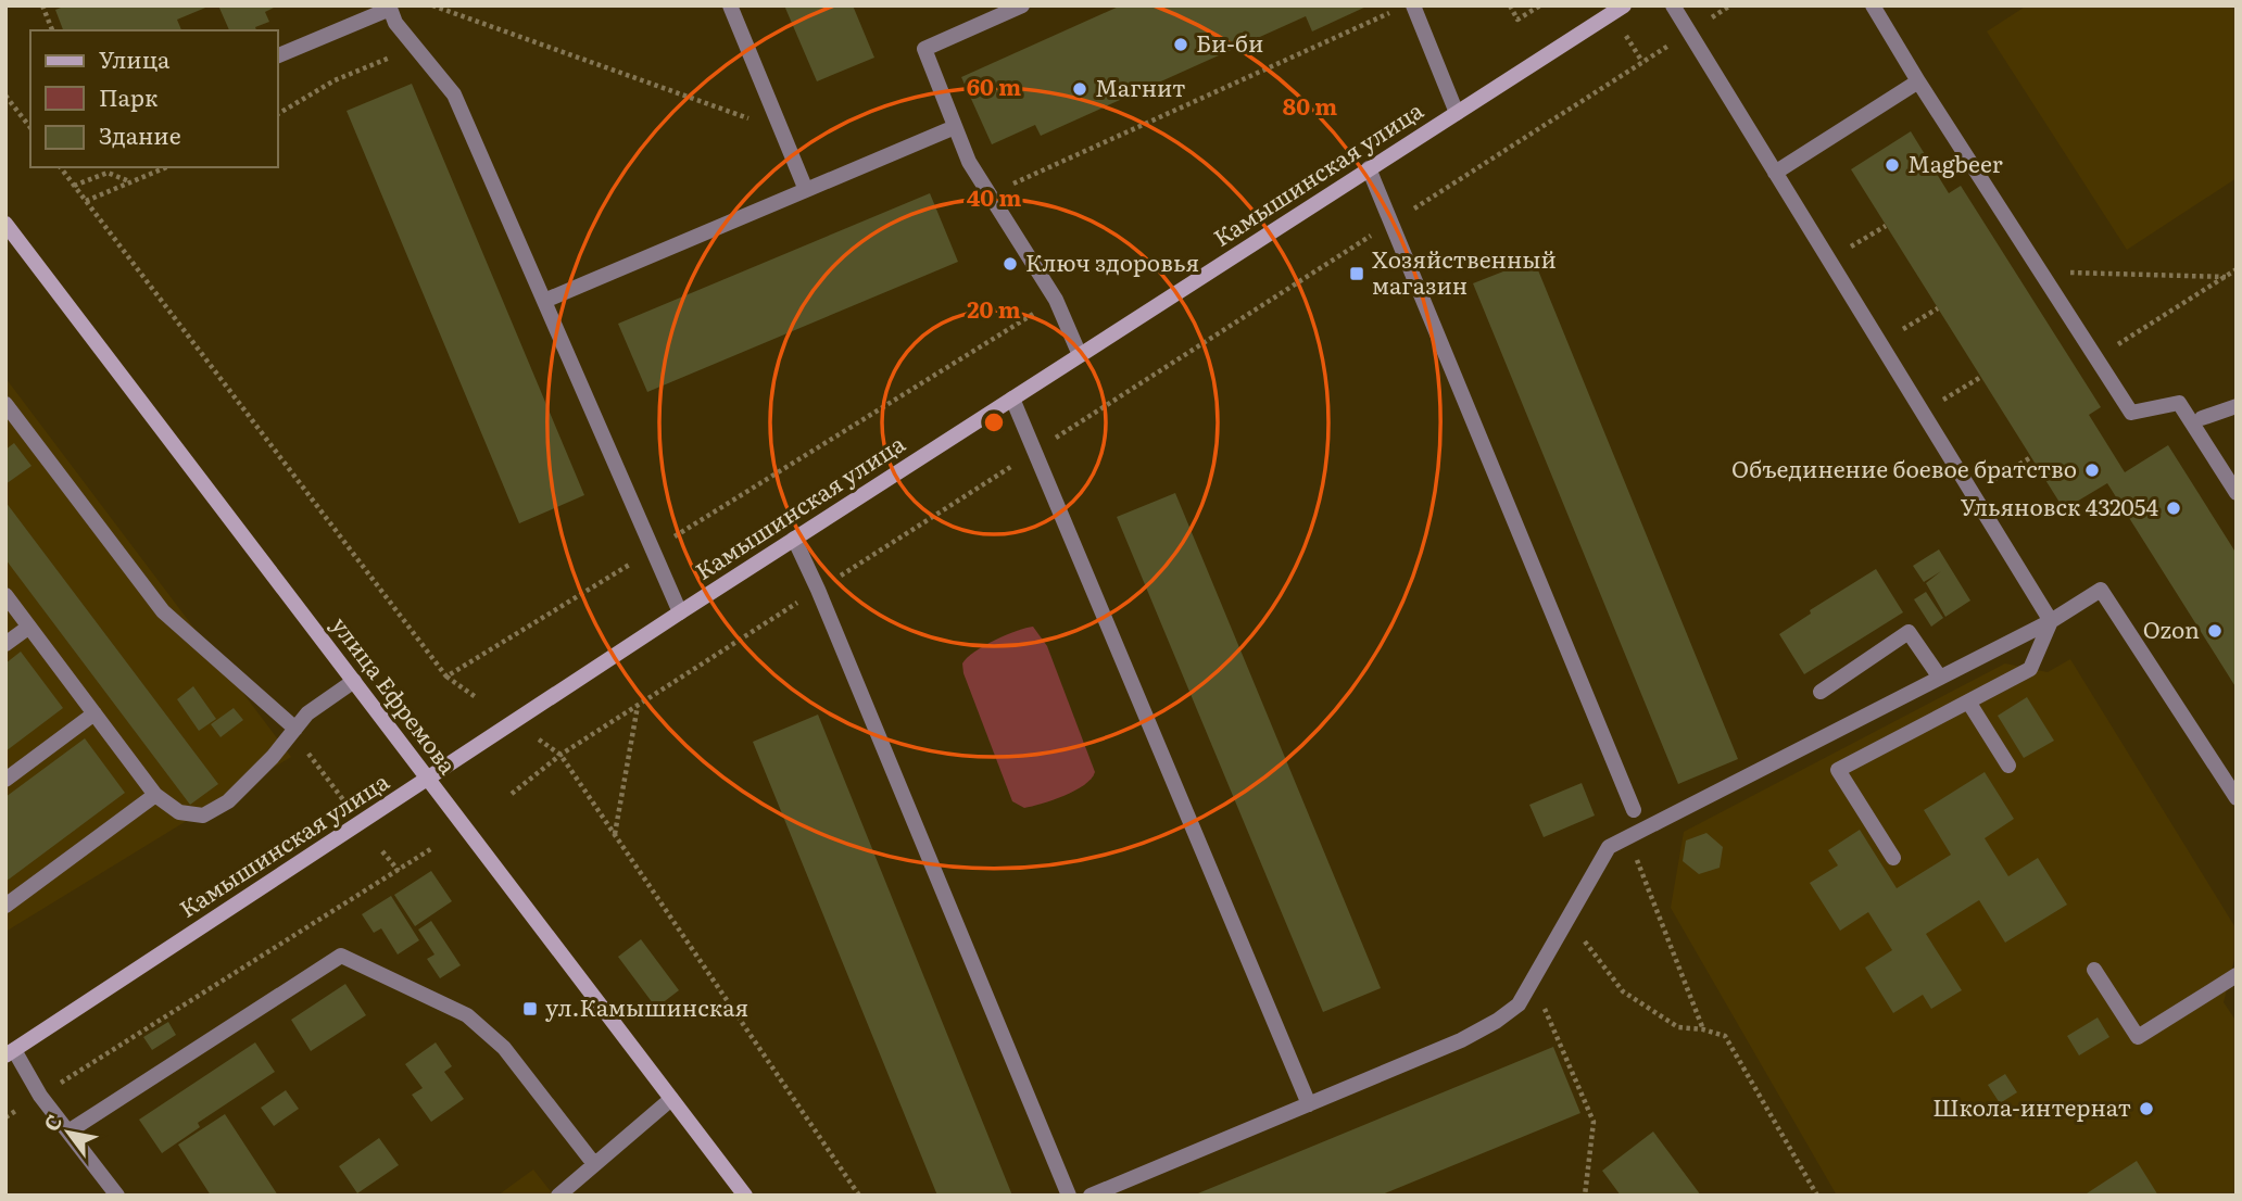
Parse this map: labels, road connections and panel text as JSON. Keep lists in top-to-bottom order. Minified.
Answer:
{"streets":{"street":["Камышинская улица","улица Ефремова"]},"crossings":[["Камышинская улица","улица Ефремова"]],"places":{"other":["Би-би","Магнит","Magbeer","Ключ здоровья","Объединение боевое братство","Ульяновск 432054","Ozon","Школа-интернат"],"transit":["Хозяйственный магазин","ул.Камышинская"]},"legend":["Улица","Парк","Здание"],"north":"top left","rings":["60 m","80 m","40 m","20 m"]}
